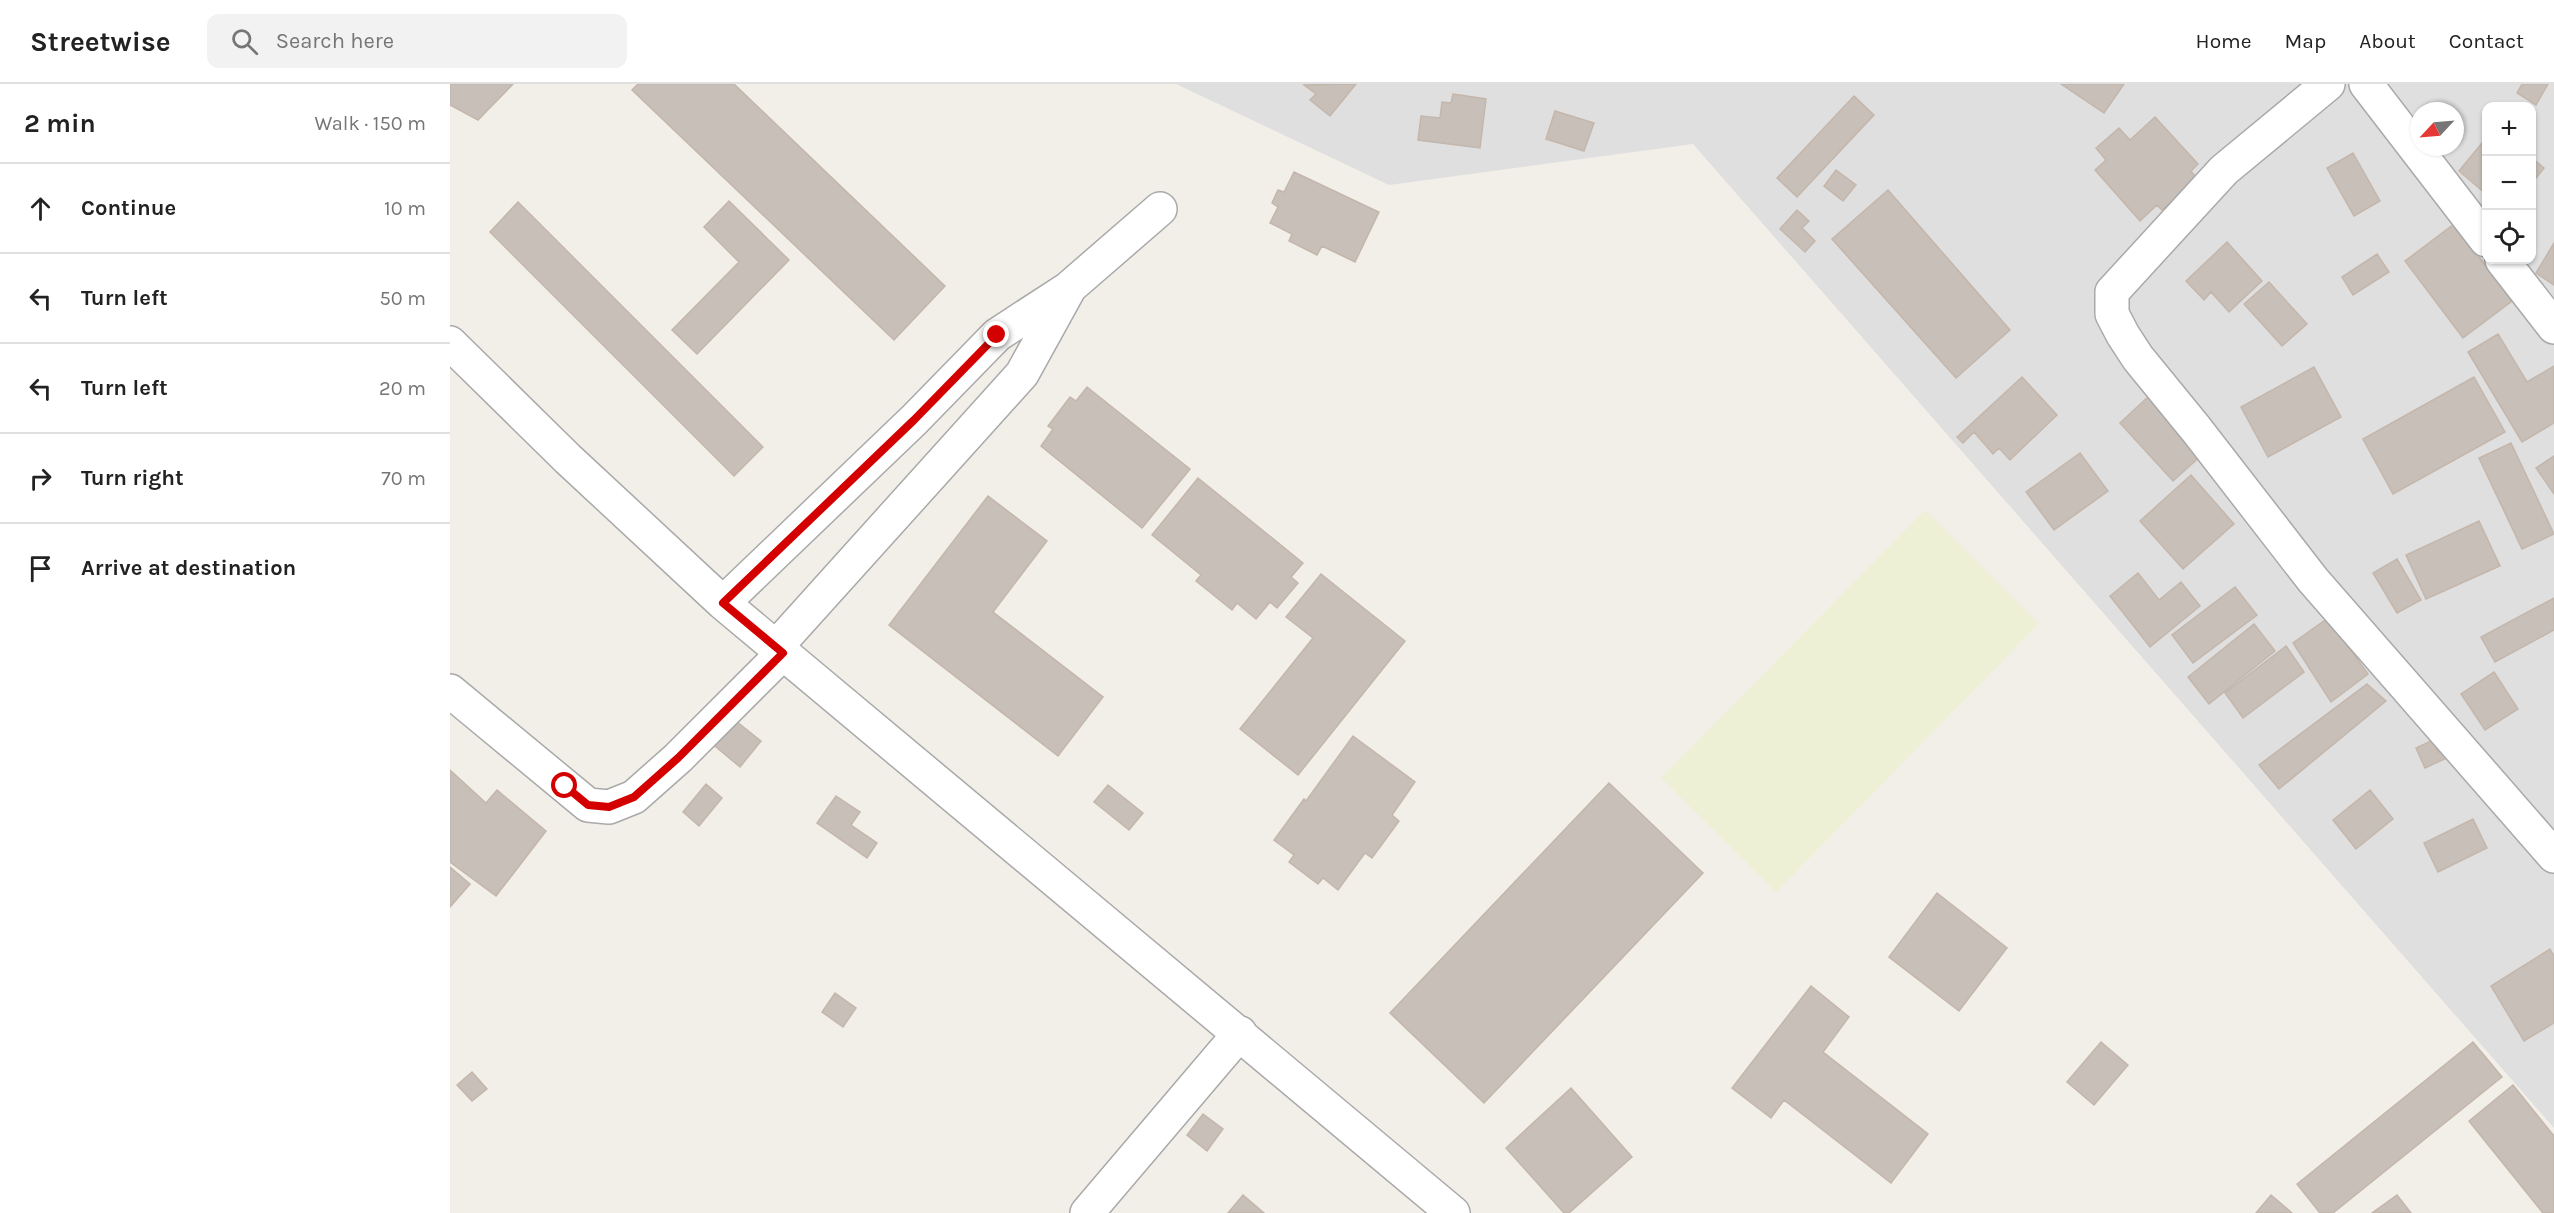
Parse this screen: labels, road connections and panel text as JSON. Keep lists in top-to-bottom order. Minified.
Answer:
{"north":"bottom left","page":{"header":"Streetwise","search":"Search here","nav":["Home","Map","About","Contact"],"heading":["2 min","Walk · 150 m"],"map_buttons":["+","−"],"list":[["Continue","10 m"],["Turn left","50 m"],["Turn left","20 m"],["Turn right","70 m"],"Arrive at destination"]}}
